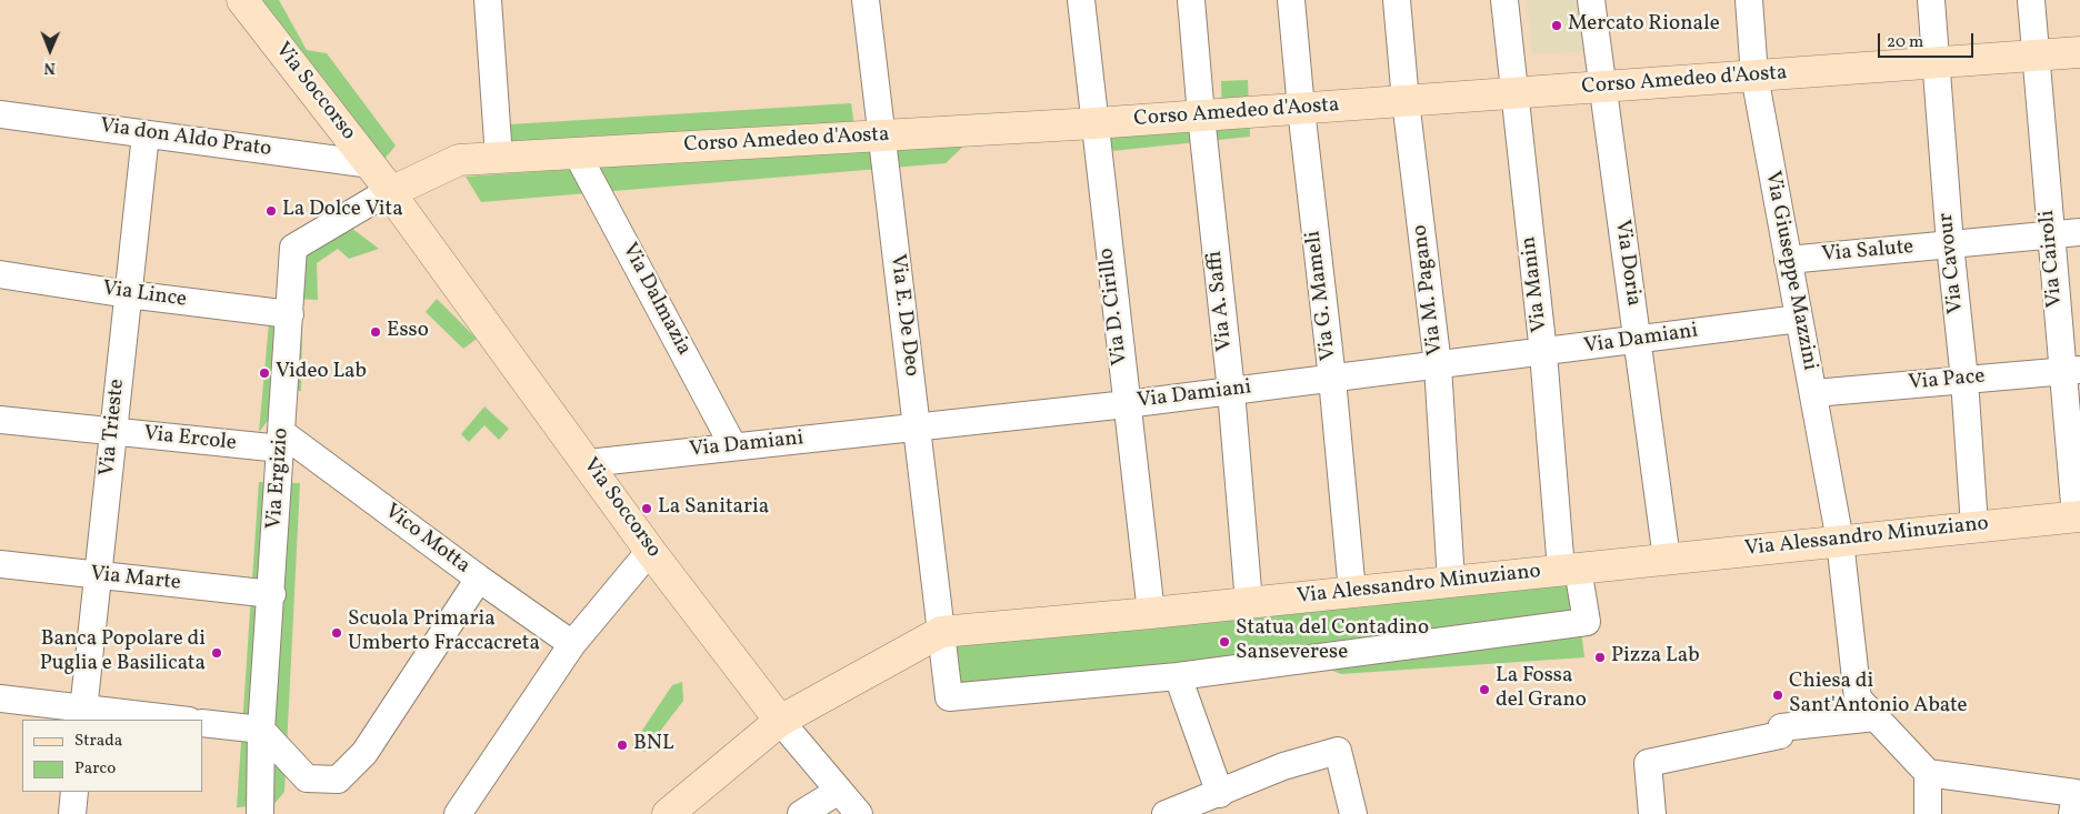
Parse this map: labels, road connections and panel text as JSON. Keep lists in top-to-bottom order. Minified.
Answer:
{"streets":{"street":["Corso Amedeo d'Aosta","Via Soccorso","Via don Aldo Prato","Via Salute","Via Cairoli","Via Doria","Via Cavour","Via Giuseppe Mazzini","Via Manin","Via M. Pagano","Via Lince","Via G. Mameli","Via Dalmazia","Via A. Saffi","Via D. Cirillo","Via E. De Deo","Via Damiani","Via Pace","Via Trieste","Via Ercole","Via Ergizio","Via Alessandro Minuziano","Vico Motta","Via Marte"]},"crossings":[["Corso Amedeo d'Aosta","Via Soccorso"],["Corso Amedeo d'Aosta","Via don Aldo Prato"],["Corso Amedeo d'Aosta","Via Cairoli"],["Corso Amedeo d'Aosta","Via Doria"],["Corso Amedeo d'Aosta","Via Cavour"],["Corso Amedeo d'Aosta","Via Giuseppe Mazzini"],["Corso Amedeo d'Aosta","Via Manin"],["Corso Amedeo d'Aosta","Via M. Pagano"],["Corso Amedeo d'Aosta","Via G. Mameli"],["Corso Amedeo d'Aosta","Via Dalmazia"],["Corso Amedeo d'Aosta","Via A. Saffi"],["Corso Amedeo d'Aosta","Via D. Cirillo"],["Corso Amedeo d'Aosta","Via E. De Deo"],["Corso Amedeo d'Aosta","Via Ergizio"],["Via Soccorso","Via don Aldo Prato"],["Via Soccorso","Via Damiani"],["Via Soccorso","Via Ergizio"],["Via Soccorso","Via Alessandro Minuziano"],["Via don Aldo Prato","Via Trieste"],["Via don Aldo Prato","Via Ergizio"],["Via Salute","Via Cairoli"],["Via Salute","Via Cavour"],["Via Salute","Via Giuseppe Mazzini"],["Via Cairoli","Via Pace"],["Via Cairoli","Via Alessandro Minuziano"],["Via Doria","Via Damiani"],["Via Doria","Via Alessandro Minuziano"],["Via Cavour","Via Pace"],["Via Cavour","Via Alessandro Minuziano"],["Via Giuseppe Mazzini","Via Damiani"],["Via Giuseppe Mazzini","Via Pace"],["Via Giuseppe Mazzini","Via Alessandro Minuziano"],["Via Manin","Via E. De Deo"],["Via Manin","Via Damiani"],["Via Manin","Via Alessandro Minuziano"],["Via M. Pagano","Via Damiani"],["Via M. Pagano","Via Alessandro Minuziano"],["Via Lince","Via Trieste"],["Via Lince","Via Ergizio"],["Via G. Mameli","Via Damiani"],["Via G. Mameli","Via Alessandro Minuziano"],["Via Dalmazia","Via Damiani"],["Via A. Saffi","Via Damiani"],["Via A. Saffi","Via Alessandro Minuziano"],["Via D. Cirillo","Via Damiani"],["Via D. Cirillo","Via Alessandro Minuziano"],["Via E. De Deo","Via Damiani"],["Via E. De Deo","Via Alessandro Minuziano"],["Via Trieste","Via Ercole"],["Via Trieste","Via Marte"],["Via Ercole","Via Ergizio"],["Via Ercole","Vico Motta"],["Via Ergizio","Vico Motta"],["Via Ergizio","Via Marte"]],"places":["Mercato Rionale","La Dolce Vita","Esso","Video Lab","La Sanitaria","Scuola Primaria Umberto Fraccacreta","Statua del Contadino Sanseverese","Banca Popolare di Puglia e Basilicata","Pizza Lab","La Fossa del Grano","Chiesa di Sant'Antonio Abate","BNL"],"legend":["Strada","Parco"],"scale_bar":"20 m","north":"bottom"}
